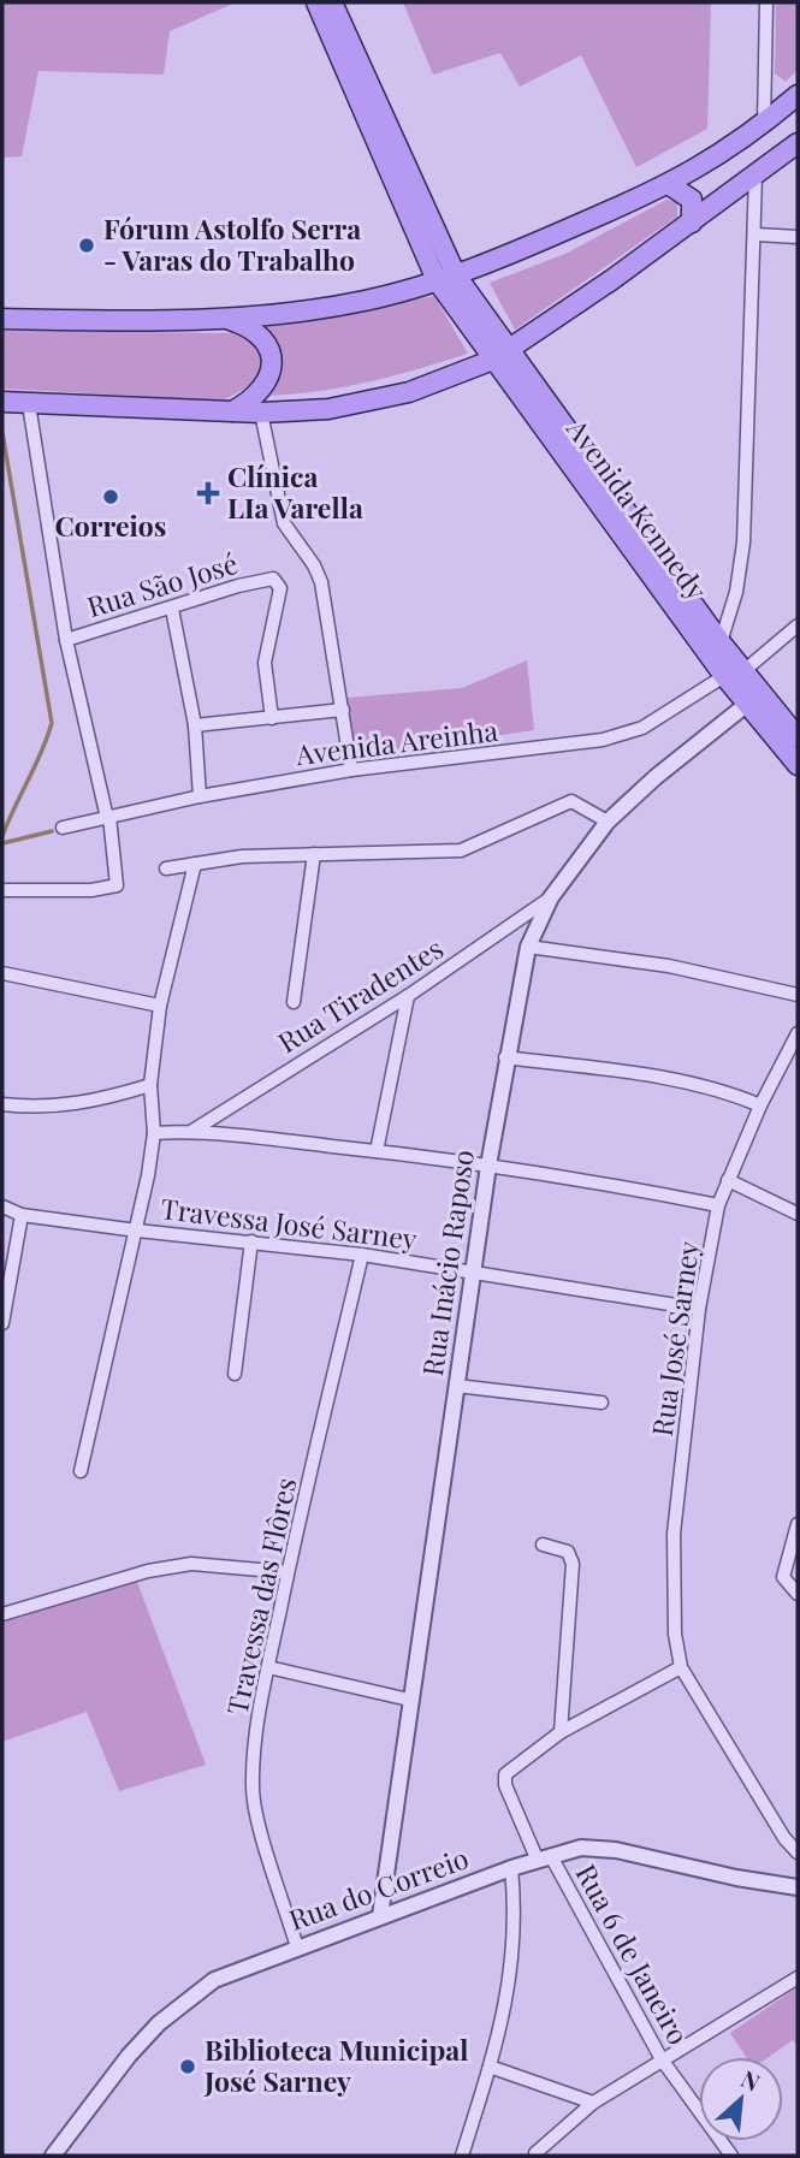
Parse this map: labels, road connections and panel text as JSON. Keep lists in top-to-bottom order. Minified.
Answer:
{"streets":{"main road":["Avenida Kennedy"],"street":["Rua São José","Avenida Areinha","Rua Tiradentes","Travessa José Sarney","Rua Inácio Raposo","Rua José Sarney","Travessa das Flôres","Rua do Correio","Rua 6 de Janeiro"]},"crossings":[["Avenida Kennedy","Avenida Areinha"],["Avenida Kennedy","Rua Inácio Raposo"],["Rua Tiradentes","Rua Inácio Raposo"],["Travessa José Sarney","Rua Inácio Raposo"],["Travessa José Sarney","Rua José Sarney"],["Travessa José Sarney","Travessa das Flôres"],["Rua Inácio Raposo","Rua do Correio"],["Travessa das Flôres","Rua do Correio"],["Rua do Correio","Rua 6 de Janeiro"]],"places":{"other":["Fórum Astolfo Serra - Varas do Trabalho","Correios","Biblioteca Municipal José Sarney"],"health":["Clínica LIa Varella"]},"north":"top right"}
